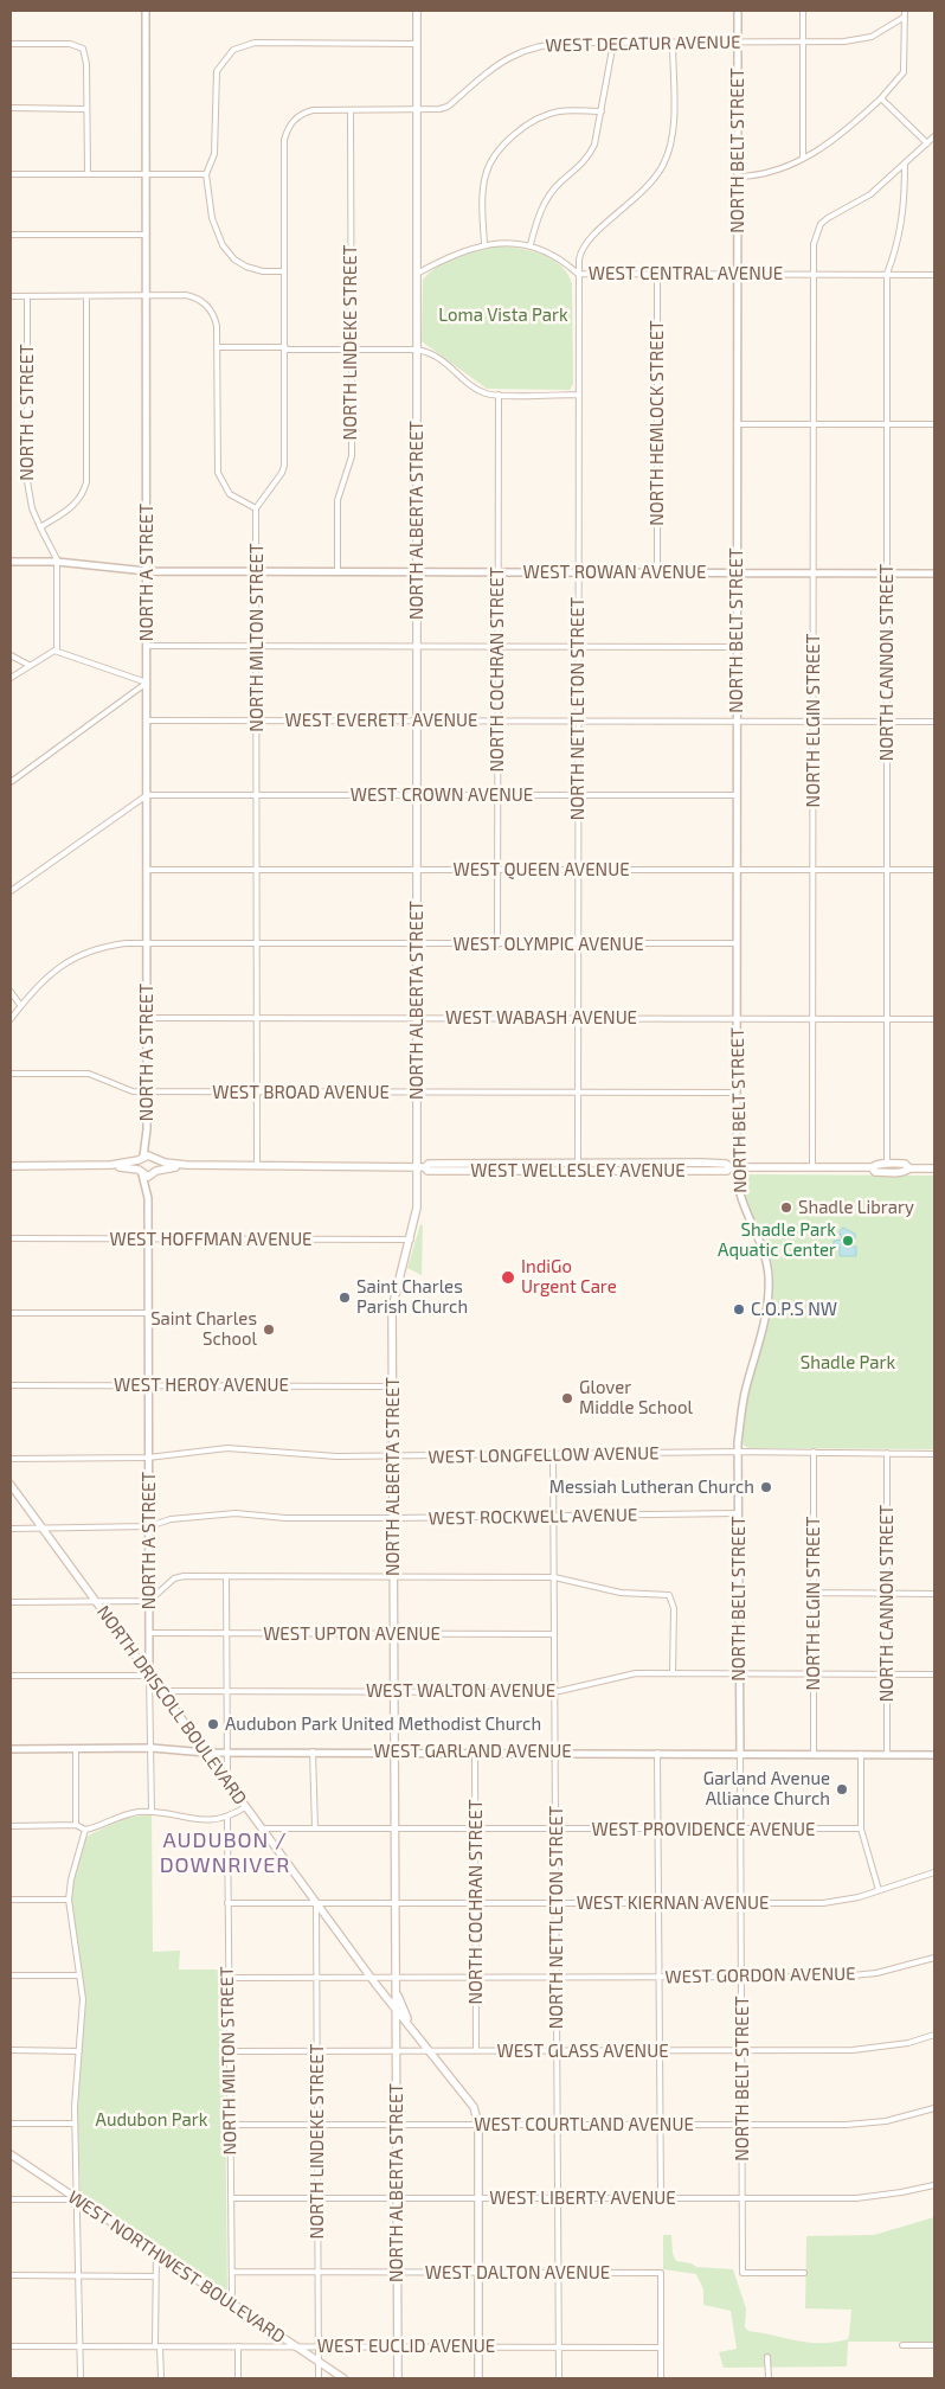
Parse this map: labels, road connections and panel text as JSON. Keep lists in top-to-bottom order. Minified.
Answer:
{"streets":{"main road":["NORTH ALBERTA STREET","WEST WELLESLEY AVENUE","NORTH DRISCOLL BOULEVARD","WEST NORTHWEST BOULEVARD"],"street":["WEST DECATUR AVENUE","NORTH BELT STREET","WEST CENTRAL AVENUE","NORTH LINDEKE STREET","NORTH C STREET","NORTH HEMLOCK STREET","NORTH A STREET","WEST ROWAN AVENUE","NORTH MILTON STREET","NORTH CANNON STREET","NORTH COCHRAN STREET","NORTH NETTLETON STREET","WEST EVERETT AVENUE","NORTH ELGIN STREET","WEST CROWN AVENUE","WEST QUEEN AVENUE","WEST OLYMPIC AVENUE","WEST WABASH AVENUE","WEST BROAD AVENUE","WEST HOFFMAN AVENUE","WEST HEROY AVENUE","WEST LONGFELLOW AVENUE","WEST ROCKWELL AVENUE","WEST UPTON AVENUE","WEST WALTON AVENUE","WEST GARLAND AVENUE","WEST PROVIDENCE AVENUE","WEST KIERNAN AVENUE","WEST GORDON AVENUE","WEST GLASS AVENUE","WEST COURTLAND AVENUE","WEST LIBERTY AVENUE","WEST DALTON AVENUE","WEST EUCLID AVENUE"]},"crossings":[["WEST DECATUR AVENUE","NORTH BELT STREET"],["WEST DECATUR AVENUE","NORTH LINDEKE STREET"],["WEST DECATUR AVENUE","NORTH ALBERTA STREET"],["WEST DECATUR AVENUE","NORTH NETTLETON STREET"],["NORTH BELT STREET","WEST CENTRAL AVENUE"],["NORTH BELT STREET","WEST ROWAN AVENUE"],["NORTH BELT STREET","WEST EVERETT AVENUE"],["NORTH BELT STREET","WEST CROWN AVENUE"],["NORTH BELT STREET","WEST QUEEN AVENUE"],["NORTH BELT STREET","WEST OLYMPIC AVENUE"],["NORTH BELT STREET","WEST WABASH AVENUE"],["NORTH BELT STREET","WEST BROAD AVENUE"],["NORTH BELT STREET","WEST WELLESLEY AVENUE"],["NORTH BELT STREET","WEST LONGFELLOW AVENUE"],["NORTH BELT STREET","WEST ROCKWELL AVENUE"],["NORTH BELT STREET","WEST WALTON AVENUE"],["NORTH BELT STREET","WEST GARLAND AVENUE"],["NORTH BELT STREET","WEST PROVIDENCE AVENUE"],["NORTH BELT STREET","WEST KIERNAN AVENUE"],["NORTH BELT STREET","WEST GORDON AVENUE"],["NORTH BELT STREET","WEST GLASS AVENUE"],["NORTH BELT STREET","WEST COURTLAND AVENUE"],["NORTH BELT STREET","WEST LIBERTY AVENUE"],["WEST CENTRAL AVENUE","NORTH HEMLOCK STREET"],["WEST CENTRAL AVENUE","NORTH ALBERTA STREET"],["WEST CENTRAL AVENUE","NORTH CANNON STREET"],["WEST CENTRAL AVENUE","NORTH COCHRAN STREET"],["WEST CENTRAL AVENUE","NORTH NETTLETON STREET"],["WEST CENTRAL AVENUE","NORTH ELGIN STREET"],["NORTH LINDEKE STREET","WEST ROWAN AVENUE"],["NORTH LINDEKE STREET","NORTH DRISCOLL BOULEVARD"],["NORTH LINDEKE STREET","WEST KIERNAN AVENUE"],["NORTH LINDEKE STREET","WEST GORDON AVENUE"],["NORTH LINDEKE STREET","WEST GLASS AVENUE"],["NORTH LINDEKE STREET","WEST COURTLAND AVENUE"],["NORTH LINDEKE STREET","WEST LIBERTY AVENUE"],["NORTH LINDEKE STREET","WEST NORTHWEST BOULEVARD"],["NORTH LINDEKE STREET","WEST DALTON AVENUE"],["NORTH LINDEKE STREET","WEST EUCLID AVENUE"],["NORTH C STREET","WEST ROWAN AVENUE"],["NORTH HEMLOCK STREET","WEST ROWAN AVENUE"],["NORTH ALBERTA STREET","WEST ROWAN AVENUE"],["NORTH ALBERTA STREET","NORTH COCHRAN STREET"],["NORTH ALBERTA STREET","NORTH NETTLETON STREET"],["NORTH ALBERTA STREET","WEST EVERETT AVENUE"],["NORTH ALBERTA STREET","WEST CROWN AVENUE"],["NORTH ALBERTA STREET","WEST QUEEN AVENUE"],["NORTH ALBERTA STREET","WEST OLYMPIC AVENUE"],["NORTH ALBERTA STREET","WEST WABASH AVENUE"],["NORTH ALBERTA STREET","WEST BROAD AVENUE"],["NORTH ALBERTA STREET","WEST WELLESLEY AVENUE"],["NORTH ALBERTA STREET","WEST HOFFMAN AVENUE"],["NORTH ALBERTA STREET","WEST HEROY AVENUE"],["NORTH ALBERTA STREET","WEST LONGFELLOW AVENUE"],["NORTH ALBERTA STREET","WEST ROCKWELL AVENUE"],["NORTH ALBERTA STREET","WEST UPTON AVENUE"],["NORTH ALBERTA STREET","WEST WALTON AVENUE"],["NORTH ALBERTA STREET","NORTH DRISCOLL BOULEVARD"],["NORTH ALBERTA STREET","WEST GARLAND AVENUE"],["NORTH ALBERTA STREET","WEST PROVIDENCE AVENUE"],["NORTH ALBERTA STREET","WEST KIERNAN AVENUE"],["NORTH ALBERTA STREET","WEST GORDON AVENUE"],["NORTH ALBERTA STREET","WEST GLASS AVENUE"],["NORTH ALBERTA STREET","WEST COURTLAND AVENUE"],["NORTH ALBERTA STREET","WEST LIBERTY AVENUE"],["NORTH ALBERTA STREET","WEST DALTON AVENUE"],["NORTH ALBERTA STREET","WEST EUCLID AVENUE"],["NORTH A STREET","WEST ROWAN AVENUE"],["NORTH A STREET","WEST EVERETT AVENUE"],["NORTH A STREET","WEST CROWN AVENUE"],["NORTH A STREET","WEST QUEEN AVENUE"],["NORTH A STREET","WEST OLYMPIC AVENUE"],["NORTH A STREET","WEST WABASH AVENUE"],["NORTH A STREET","WEST BROAD AVENUE"],["NORTH A STREET","WEST WELLESLEY AVENUE"],["NORTH A STREET","WEST HOFFMAN AVENUE"],["NORTH A STREET","WEST HEROY AVENUE"],["NORTH A STREET","WEST LONGFELLOW AVENUE"],["NORTH A STREET","WEST ROCKWELL AVENUE"],["NORTH A STREET","WEST UPTON AVENUE"],["NORTH A STREET","NORTH DRISCOLL BOULEVARD"],["NORTH A STREET","WEST GARLAND AVENUE"],["WEST ROWAN AVENUE","NORTH MILTON STREET"],["WEST ROWAN AVENUE","NORTH CANNON STREET"],["WEST ROWAN AVENUE","NORTH COCHRAN STREET"],["WEST ROWAN AVENUE","NORTH NETTLETON STREET"],["WEST ROWAN AVENUE","NORTH ELGIN STREET"],["NORTH MILTON STREET","WEST EVERETT AVENUE"],["NORTH MILTON STREET","WEST CROWN AVENUE"],["NORTH MILTON STREET","WEST QUEEN AVENUE"],["NORTH MILTON STREET","WEST OLYMPIC AVENUE"],["NORTH MILTON STREET","WEST WABASH AVENUE"],["NORTH MILTON STREET","WEST BROAD AVENUE"],["NORTH MILTON STREET","WEST WELLESLEY AVENUE"],["NORTH MILTON STREET","WEST KIERNAN AVENUE"],["NORTH MILTON STREET","WEST GORDON AVENUE"],["NORTH MILTON STREET","WEST GLASS AVENUE"],["NORTH MILTON STREET","WEST COURTLAND AVENUE"],["NORTH MILTON STREET","WEST LIBERTY AVENUE"],["NORTH MILTON STREET","WEST NORTHWEST BOULEVARD"],["NORTH MILTON STREET","WEST DALTON AVENUE"],["NORTH CANNON STREET","WEST EVERETT AVENUE"],["NORTH CANNON STREET","NORTH ELGIN STREET"],["NORTH CANNON STREET","WEST QUEEN AVENUE"],["NORTH CANNON STREET","WEST WABASH AVENUE"],["NORTH CANNON STREET","WEST WELLESLEY AVENUE"],["NORTH CANNON STREET","WEST LONGFELLOW AVENUE"],["NORTH CANNON STREET","WEST WALTON AVENUE"],["NORTH CANNON STREET","WEST GARLAND AVENUE"],["NORTH COCHRAN STREET","NORTH NETTLETON STREET"],["NORTH COCHRAN STREET","WEST EVERETT AVENUE"],["NORTH COCHRAN STREET","WEST CROWN AVENUE"],["NORTH COCHRAN STREET","WEST QUEEN AVENUE"],["NORTH COCHRAN STREET","WEST OLYMPIC AVENUE"],["NORTH COCHRAN STREET","WEST GARLAND AVENUE"],["NORTH COCHRAN STREET","WEST PROVIDENCE AVENUE"],["NORTH COCHRAN STREET","WEST KIERNAN AVENUE"],["NORTH COCHRAN STREET","WEST GORDON AVENUE"],["NORTH COCHRAN STREET","WEST GLASS AVENUE"],["NORTH NETTLETON STREET","WEST EVERETT AVENUE"],["NORTH NETTLETON STREET","WEST CROWN AVENUE"],["NORTH NETTLETON STREET","WEST QUEEN AVENUE"],["NORTH NETTLETON STREET","WEST OLYMPIC AVENUE"],["NORTH NETTLETON STREET","WEST WABASH AVENUE"],["NORTH NETTLETON STREET","WEST BROAD AVENUE"],["NORTH NETTLETON STREET","WEST WELLESLEY AVENUE"],["NORTH NETTLETON STREET","WEST LONGFELLOW AVENUE"],["NORTH NETTLETON STREET","WEST ROCKWELL AVENUE"],["NORTH NETTLETON STREET","WEST UPTON AVENUE"],["NORTH NETTLETON STREET","WEST WALTON AVENUE"],["NORTH NETTLETON STREET","WEST GARLAND AVENUE"],["NORTH NETTLETON STREET","WEST PROVIDENCE AVENUE"],["NORTH NETTLETON STREET","WEST KIERNAN AVENUE"],["NORTH NETTLETON STREET","WEST GORDON AVENUE"],["NORTH NETTLETON STREET","WEST GLASS AVENUE"],["NORTH NETTLETON STREET","WEST COURTLAND AVENUE"],["NORTH NETTLETON STREET","WEST LIBERTY AVENUE"],["NORTH NETTLETON STREET","WEST DALTON AVENUE"],["NORTH NETTLETON STREET","WEST EUCLID AVENUE"],["WEST EVERETT AVENUE","NORTH ELGIN STREET"],["NORTH ELGIN STREET","WEST QUEEN AVENUE"],["NORTH ELGIN STREET","WEST WABASH AVENUE"],["NORTH ELGIN STREET","WEST WELLESLEY AVENUE"],["NORTH ELGIN STREET","WEST LONGFELLOW AVENUE"],["NORTH ELGIN STREET","WEST WALTON AVENUE"],["NORTH ELGIN STREET","WEST GARLAND AVENUE"],["WEST ROCKWELL AVENUE","NORTH DRISCOLL BOULEVARD"],["WEST WALTON AVENUE","NORTH DRISCOLL BOULEVARD"],["NORTH DRISCOLL BOULEVARD","WEST GARLAND AVENUE"],["NORTH DRISCOLL BOULEVARD","WEST PROVIDENCE AVENUE"],["NORTH DRISCOLL BOULEVARD","WEST KIERNAN AVENUE"],["NORTH DRISCOLL BOULEVARD","WEST GORDON AVENUE"],["NORTH DRISCOLL BOULEVARD","WEST GLASS AVENUE"],["NORTH DRISCOLL BOULEVARD","WEST COURTLAND AVENUE"],["WEST NORTHWEST BOULEVARD","WEST EUCLID AVENUE"],["WEST DALTON AVENUE","WEST EUCLID AVENUE"]],"districts":["AUDUBON / DOWNRIVER"],"parks":["Loma Vista Park","Shadle Park","Audubon Park"],"places":["Shadle Library","Shadle Park Aquatic Center","IndiGo Urgent Care","Saint Charles Parish Church","C.O.P.S NW","Saint Charles School","Glover Middle School","Messiah Lutheran Church","Audubon Park United Methodist Church","Garland Avenue Alliance Church"]}
